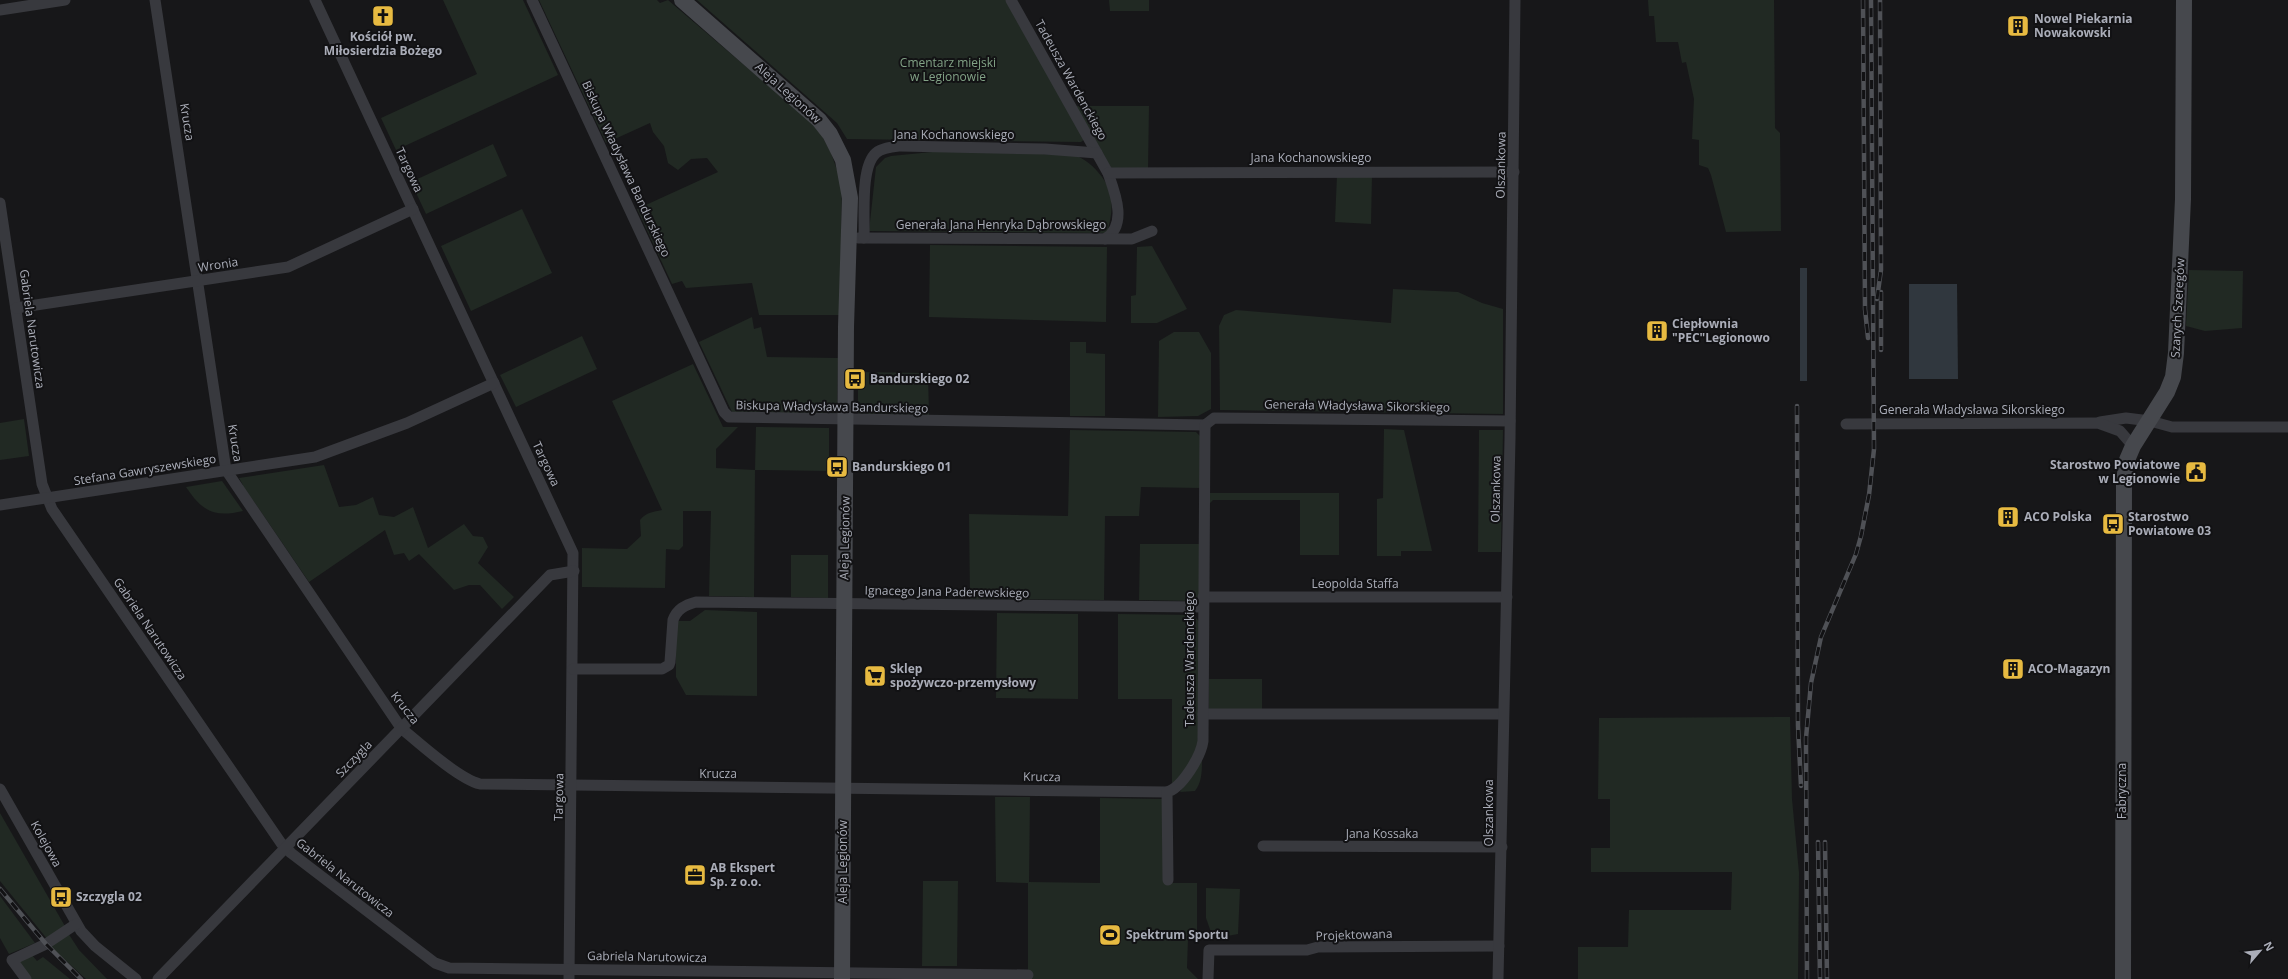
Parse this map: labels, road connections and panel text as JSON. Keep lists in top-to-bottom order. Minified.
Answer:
{"streets":{"street":["Tadeusza Wardenckiego","Aleja Legionów","Krucza","Jana Kochanowskiego","Olszankowa","Biskupa Władysława Bandurskiego","Targowa","Generała Jana Henryka Dąbrowskiego","Wronia","Szarych Szeregów","Gabriela Narutowicza","Generała Władysława Sikorskiego","Stefana Gawryszewskiego","Leopolda Staffa","Ignacego Jana Paderewskiego","Szczygla","Fabryczna","Jana Kossaka","Kolejowa","Projektowana"]},"crossings":[["Tadeusza Wardenckiego","Krucza"],["Tadeusza Wardenckiego","Jana Kochanowskiego"],["Tadeusza Wardenckiego","Biskupa Władysława Bandurskiego"],["Tadeusza Wardenckiego","Generała Jana Henryka Dąbrowskiego"],["Tadeusza Wardenckiego","Generała Władysława Sikorskiego"],["Tadeusza Wardenckiego","Leopolda Staffa"],["Tadeusza Wardenckiego","Ignacego Jana Paderewskiego"],["Aleja Legionów","Krucza"],["Aleja Legionów","Jana Kochanowskiego"],["Aleja Legionów","Biskupa Władysława Bandurskiego"],["Aleja Legionów","Generała Jana Henryka Dąbrowskiego"],["Aleja Legionów","Gabriela Narutowicza"],["Aleja Legionów","Ignacego Jana Paderewskiego"],["Krucza","Targowa"],["Krucza","Wronia"],["Krucza","Stefana Gawryszewskiego"],["Krucza","Szczygla"],["Jana Kochanowskiego","Olszankowa"],["Jana Kochanowskiego","Generała Jana Henryka Dąbrowskiego"],["Olszankowa","Generała Władysława Sikorskiego"],["Olszankowa","Leopolda Staffa"],["Olszankowa","Jana Kossaka"],["Olszankowa","Projektowana"],["Biskupa Władysława Bandurskiego","Generała Władysława Sikorskiego"],["Targowa","Wronia"],["Targowa","Gabriela Narutowicza"],["Targowa","Stefana Gawryszewskiego"],["Targowa","Ignacego Jana Paderewskiego"],["Targowa","Szczygla"],["Wronia","Gabriela Narutowicza"],["Szarych Szeregów","Generała Władysława Sikorskiego"],["Szarych Szeregów","Fabryczna"],["Gabriela Narutowicza","Stefana Gawryszewskiego"],["Gabriela Narutowicza","Szczygla"],["Leopolda Staffa","Ignacego Jana Paderewskiego"]],"parks":["Cmentarz miejski w Legionowie"],"places":{"church":["Kościół pw. Miłosierdzia Bożego"],"building":["Nowel Piekarnia Nowakowski","Ciepłownia \"PEC\"Legionowo","ACO Polska","ACO-Magazyn"],"bus stop":["Bandurskiego 02","Bandurskiego 01","Starostwo Powiatowe 03","Szczygla 02"],"public building":["Starostwo Powiatowe w Legionowie"],"supermarket":["Sklep spożywczo-przemysłowy"],"office":["AB Ekspert Sp. z o.o."],"sports":["Spektrum Sportu"]},"north":"top right"}
